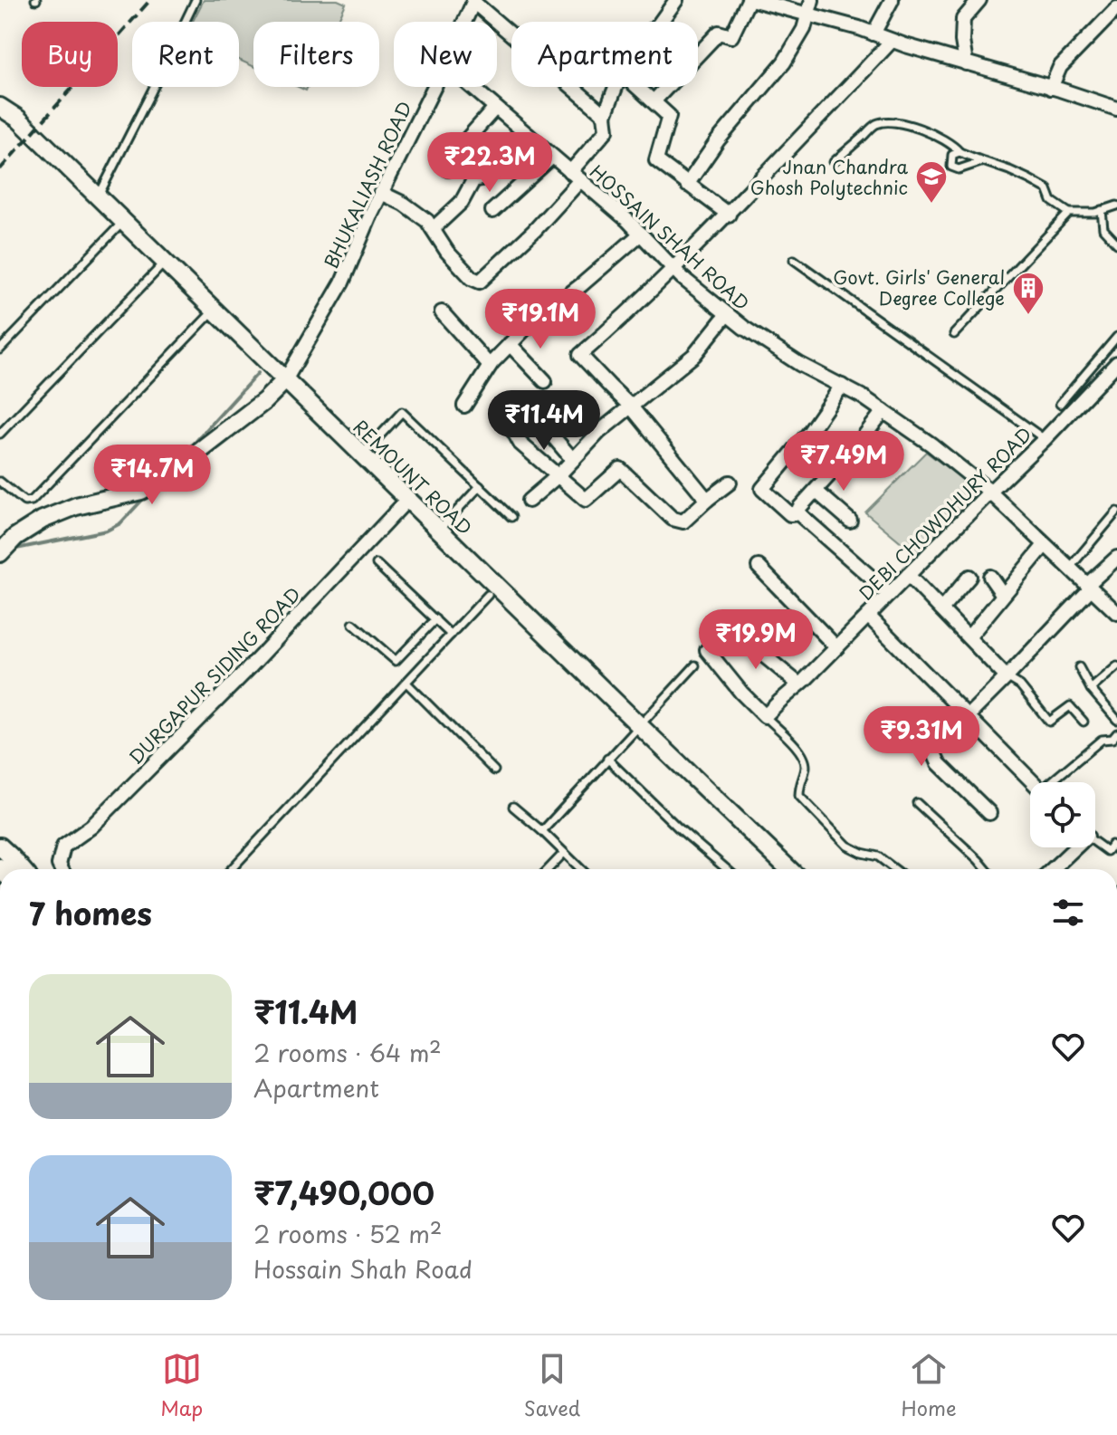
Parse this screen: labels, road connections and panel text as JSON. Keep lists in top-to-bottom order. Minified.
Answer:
{"streets":{"street":["BHUKALIASH ROAD","HOSSAIN SHAH ROAD","REMOUNT ROAD","DEBI CHOWDHURY ROAD","DURGAPUR SIDING ROAD"]},"crossings":[["BHUKALIASH ROAD","REMOUNT ROAD"],["HOSSAIN SHAH ROAD","DEBI CHOWDHURY ROAD"],["REMOUNT ROAD","DURGAPUR SIDING ROAD"]],"places":{"school or university":["Jnan Chandra Ghosh Polytechnic"],"building":["Govt. Girls' General Degree College"]},"page":{"chip":["Buy","Rent","Filters","New","Apartment"],"price":["₹22.3M","₹19.1M","₹11.4M","₹7.49M","₹14.7M","₹19.9M","₹9.31M"],"heading":"7 homes","list":[{"name":"₹11.4M","note":"2 rooms · 64 m² · Apartment"},{"name":"₹7,490,000","note":"2 rooms · 52 m² · Hossain Shah Road"}],"tabs":["Map","Saved","Home"]}}
